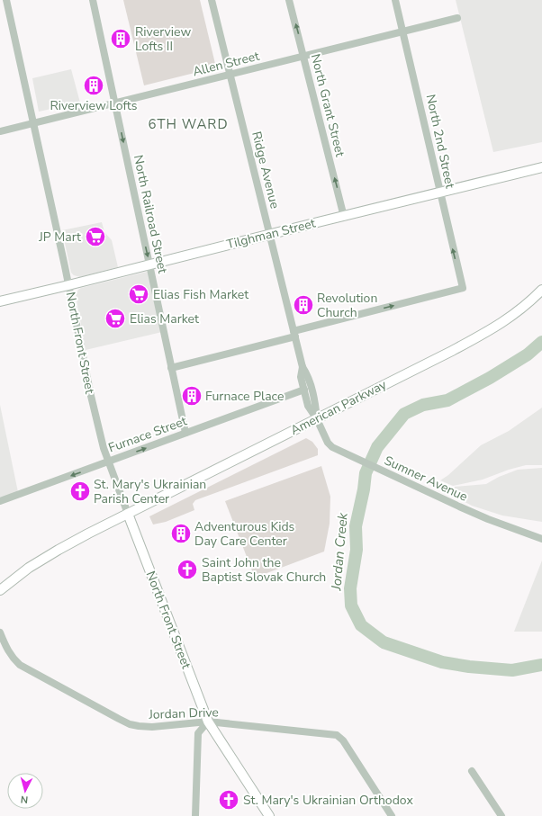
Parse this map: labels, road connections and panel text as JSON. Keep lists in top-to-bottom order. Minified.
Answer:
{"streets":{"main road":["Tilghman Street","North Front Street","American Parkway"],"street":["Allen Street","North Grant Street","North 2nd Street","Ridge Avenue","North Railroad Street","Furnace Street","Sumner Avenue","Jordan Drive"]},"crossings":[["Allen Street","North Grant Street"],["Allen Street","North 2nd Street"],["Allen Street","Ridge Avenue"],["Allen Street","North Railroad Street"],["Allen Street","North Front Street"],["North Grant Street","Tilghman Street"],["North 2nd Street","Ridge Avenue"],["North 2nd Street","Tilghman Street"],["Ridge Avenue","Tilghman Street"],["Ridge Avenue","American Parkway"],["Ridge Avenue","Furnace Street"],["Ridge Avenue","Sumner Avenue"],["North Railroad Street","Tilghman Street"],["North Railroad Street","Furnace Street"],["Tilghman Street","North Front Street"],["North Front Street","American Parkway"],["North Front Street","Furnace Street"],["North Front Street","Jordan Drive"],["American Parkway","Sumner Avenue"]],"one_way":["North Grant Street","North Railroad Street"],"districts":["6TH WARD"],"water":["Jordan Creek"],"places":{"building":["Riverview Lofts II","Riverview Lofts","Revolution Church","Furnace Place","Adventurous Kids Day Care Center"],"supermarket":["JP Mart","Elias Fish Market","Elias Market"],"church":["St. Mary's Ukrainian Parish Center","Saint John the Baptist Slovak Church","St. Mary's Ukrainian Orthodox"]},"north":"bottom"}
